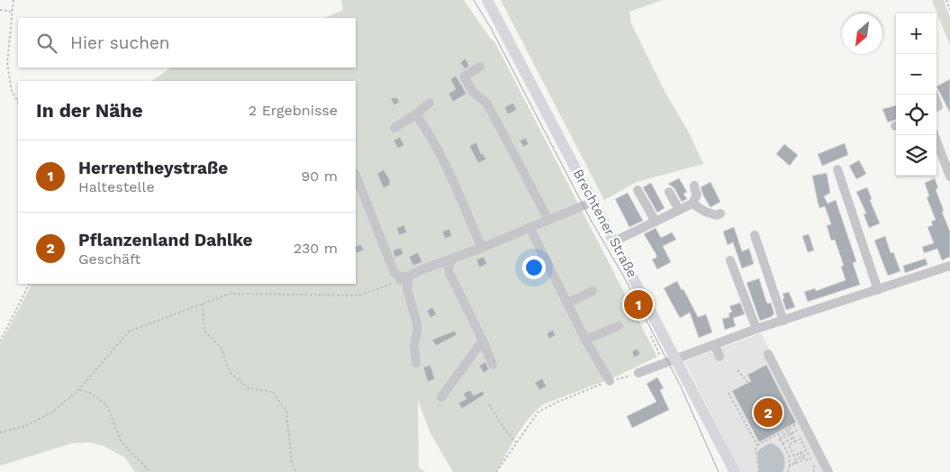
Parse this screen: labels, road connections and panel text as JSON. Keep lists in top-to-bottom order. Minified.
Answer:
{"streets":{"main road":["Brechtener Straße"]},"north":"bottom left","page":{"map_buttons":["+","−"],"search":"Hier suchen","heading":["In der Nähe","2 Ergebnisse"],"list":[{"mark":"1","name":"Herrentheystraße","note":"Haltestelle","value":"90 m"},{"mark":"2","name":"Pflanzenland Dahlke","note":"Geschäft","value":"230 m"}],"pins":["1","2"]}}
